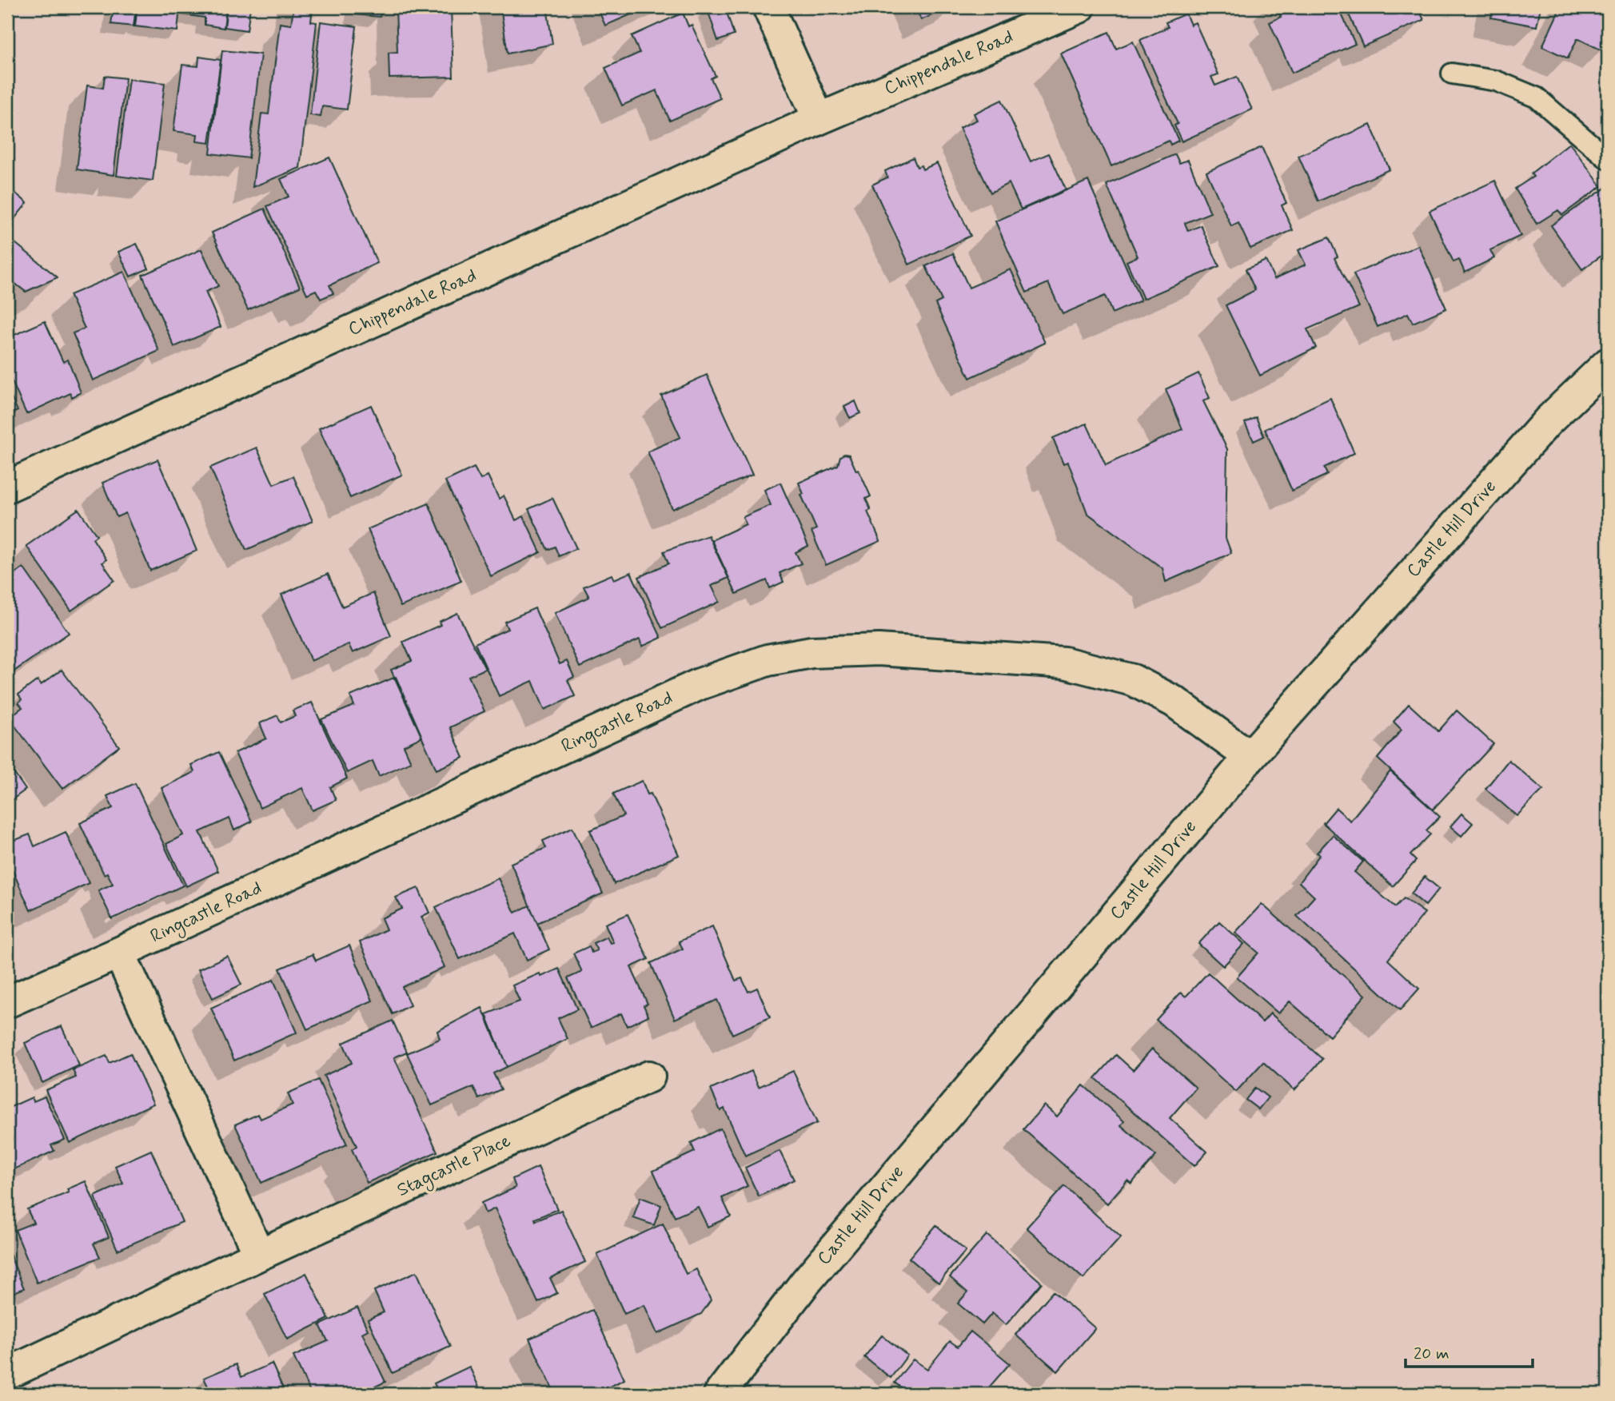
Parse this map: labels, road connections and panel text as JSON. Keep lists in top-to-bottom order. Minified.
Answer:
{"streets":{"street":["Chippendale Road","Castle Hill Drive","Ringcastle Road","Stagcastle Place"]},"crossings":[["Castle Hill Drive","Ringcastle Road"]],"scale_bar":"20 m"}
